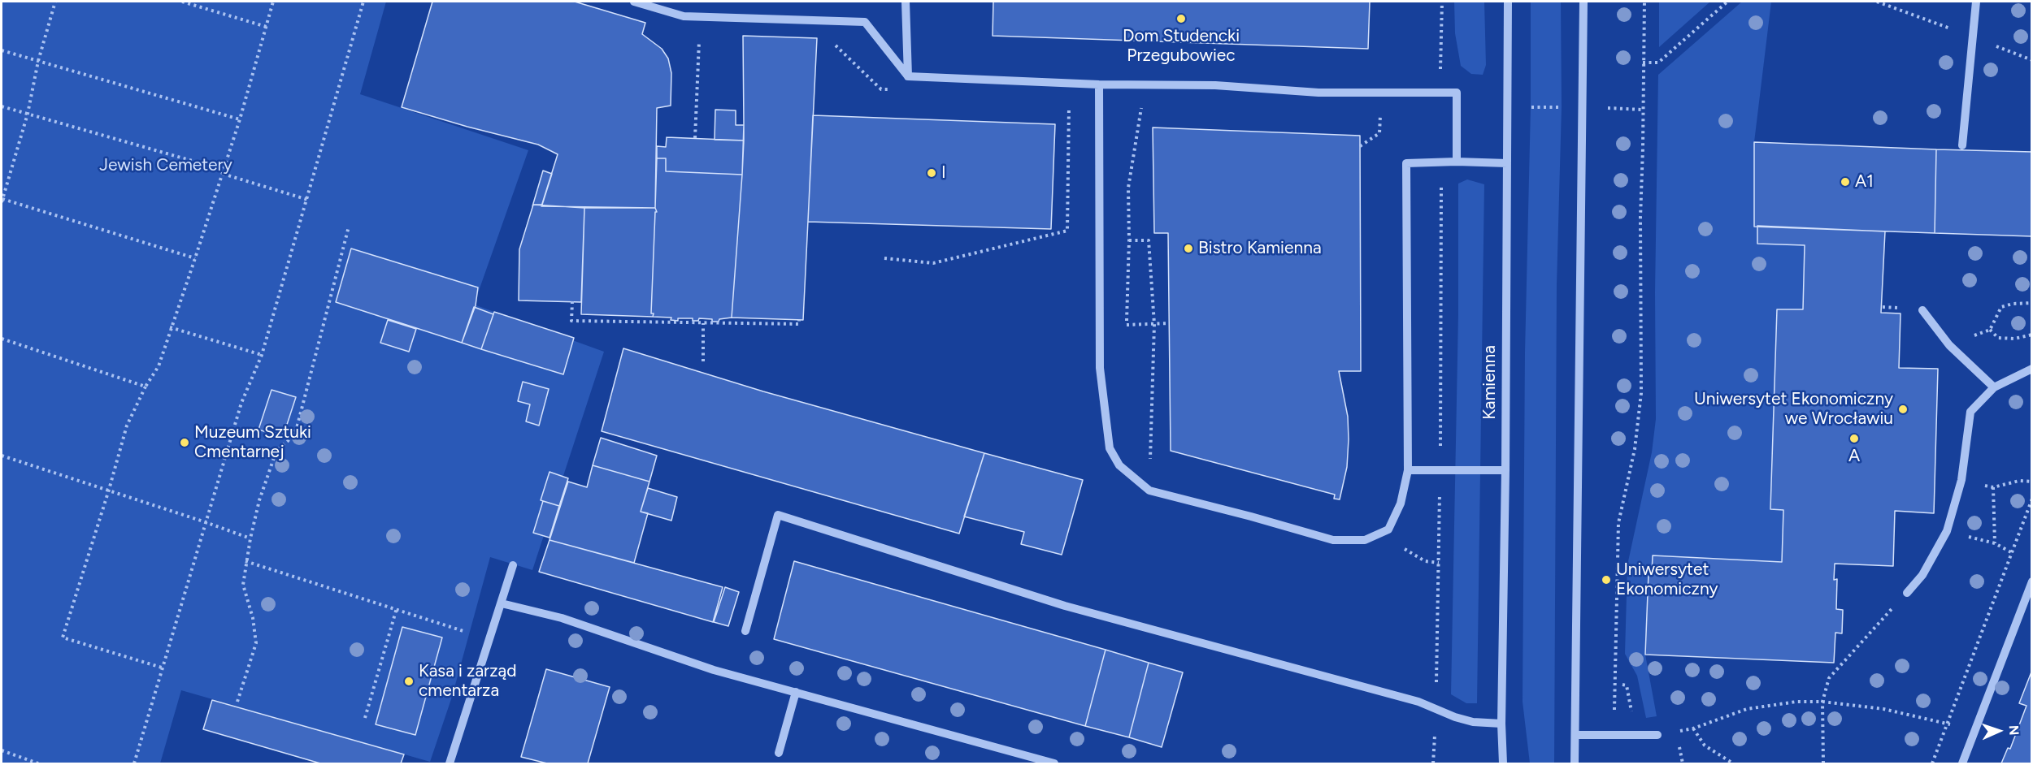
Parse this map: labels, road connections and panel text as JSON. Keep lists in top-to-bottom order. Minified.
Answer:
{"streets":{"street":["Kamienna"]},"parks":["Jewish Cemetery"],"places":["Dom Studencki Przegubowiec","I","A1","Bistro Kamienna","Uniwersytet Ekonomiczny we Wrocławiu","A","Muzeum Sztuki Cmentarnej","Uniwersytet Ekonomiczny","Kasa i zarząd cmentarza"],"north":"right"}
